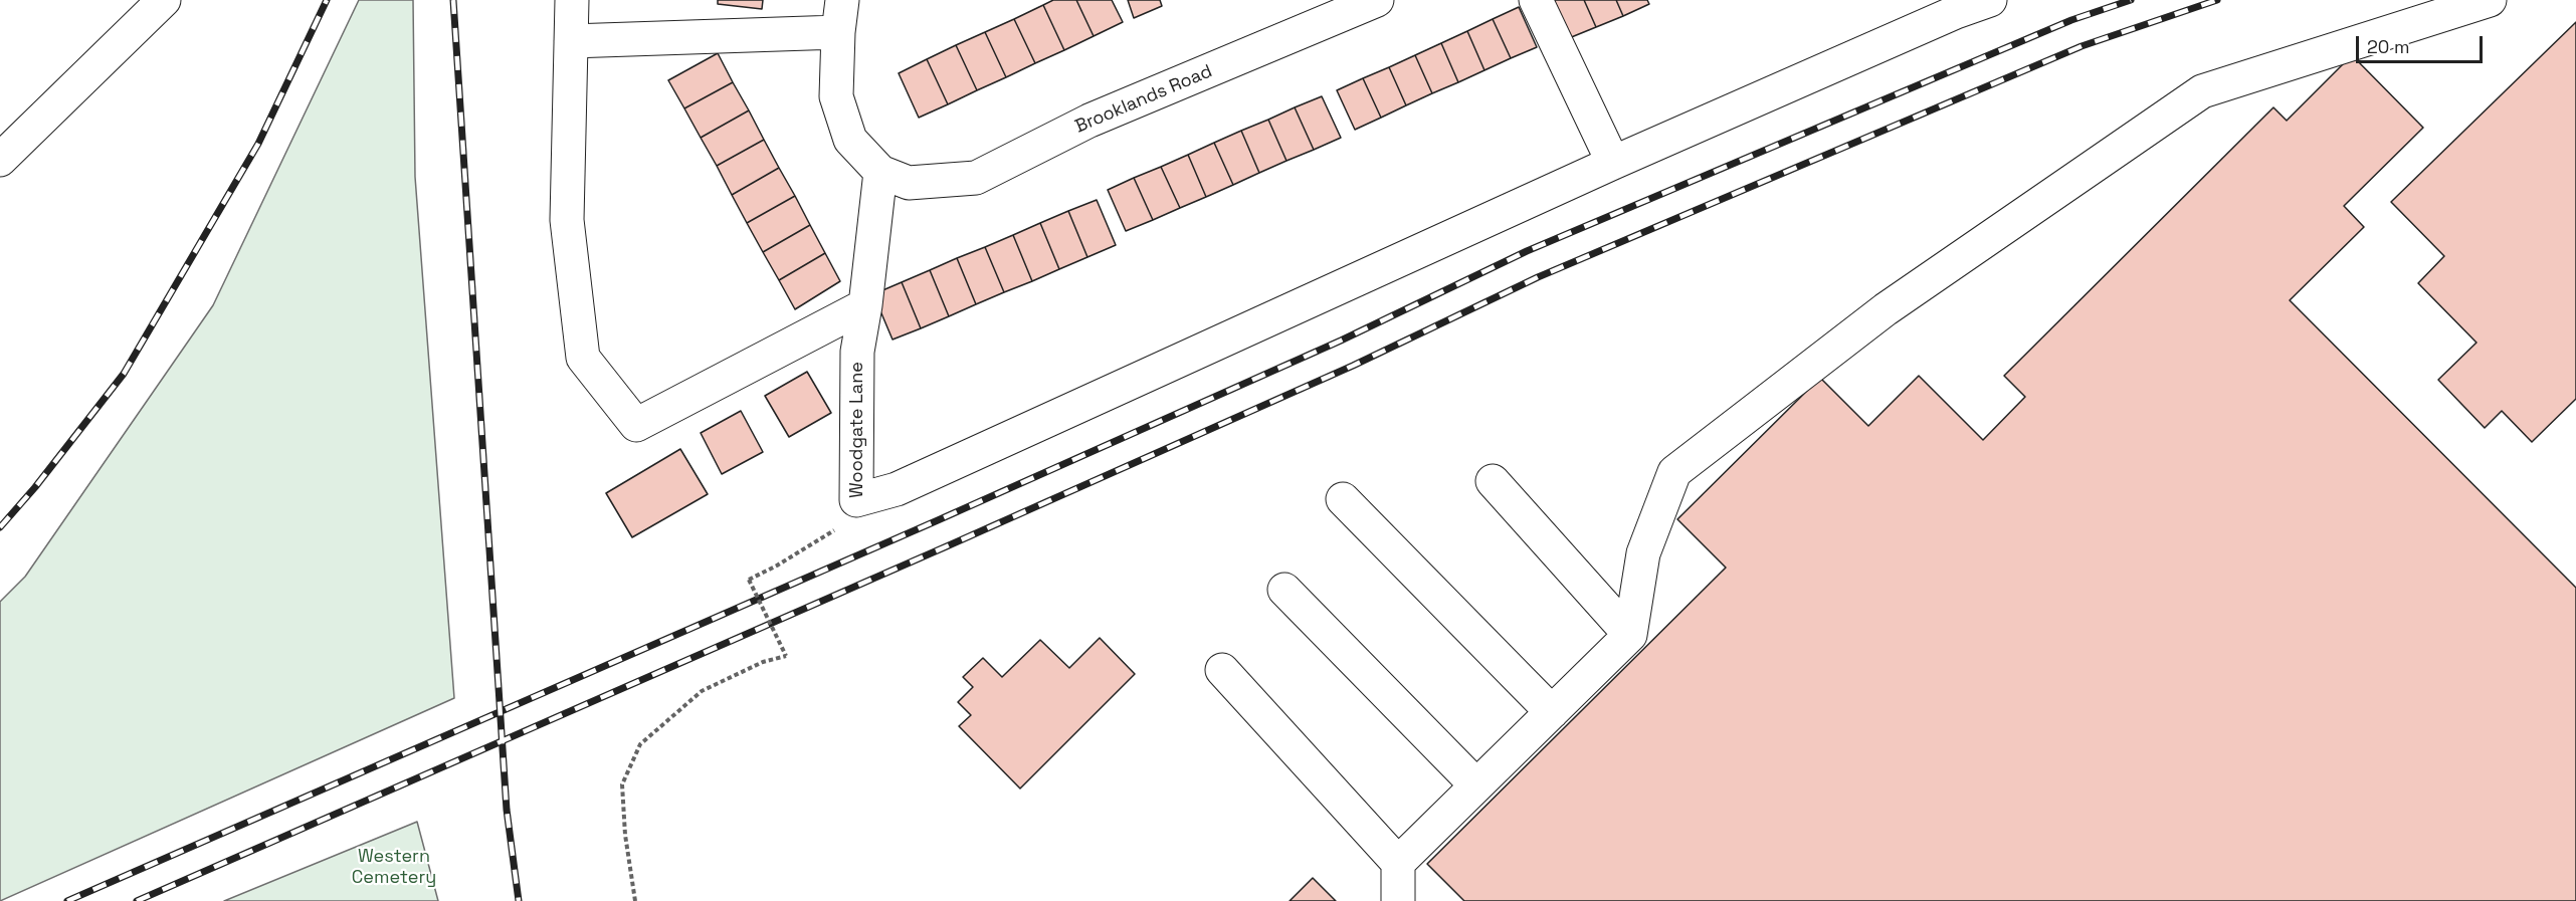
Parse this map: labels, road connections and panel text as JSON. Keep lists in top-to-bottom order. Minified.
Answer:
{"streets":{"street":["Brooklands Road","Woodgate Lane"]},"crossings":[["Brooklands Road","Woodgate Lane"]],"parks":["Western Cemetery"],"scale_bar":"20 m"}
